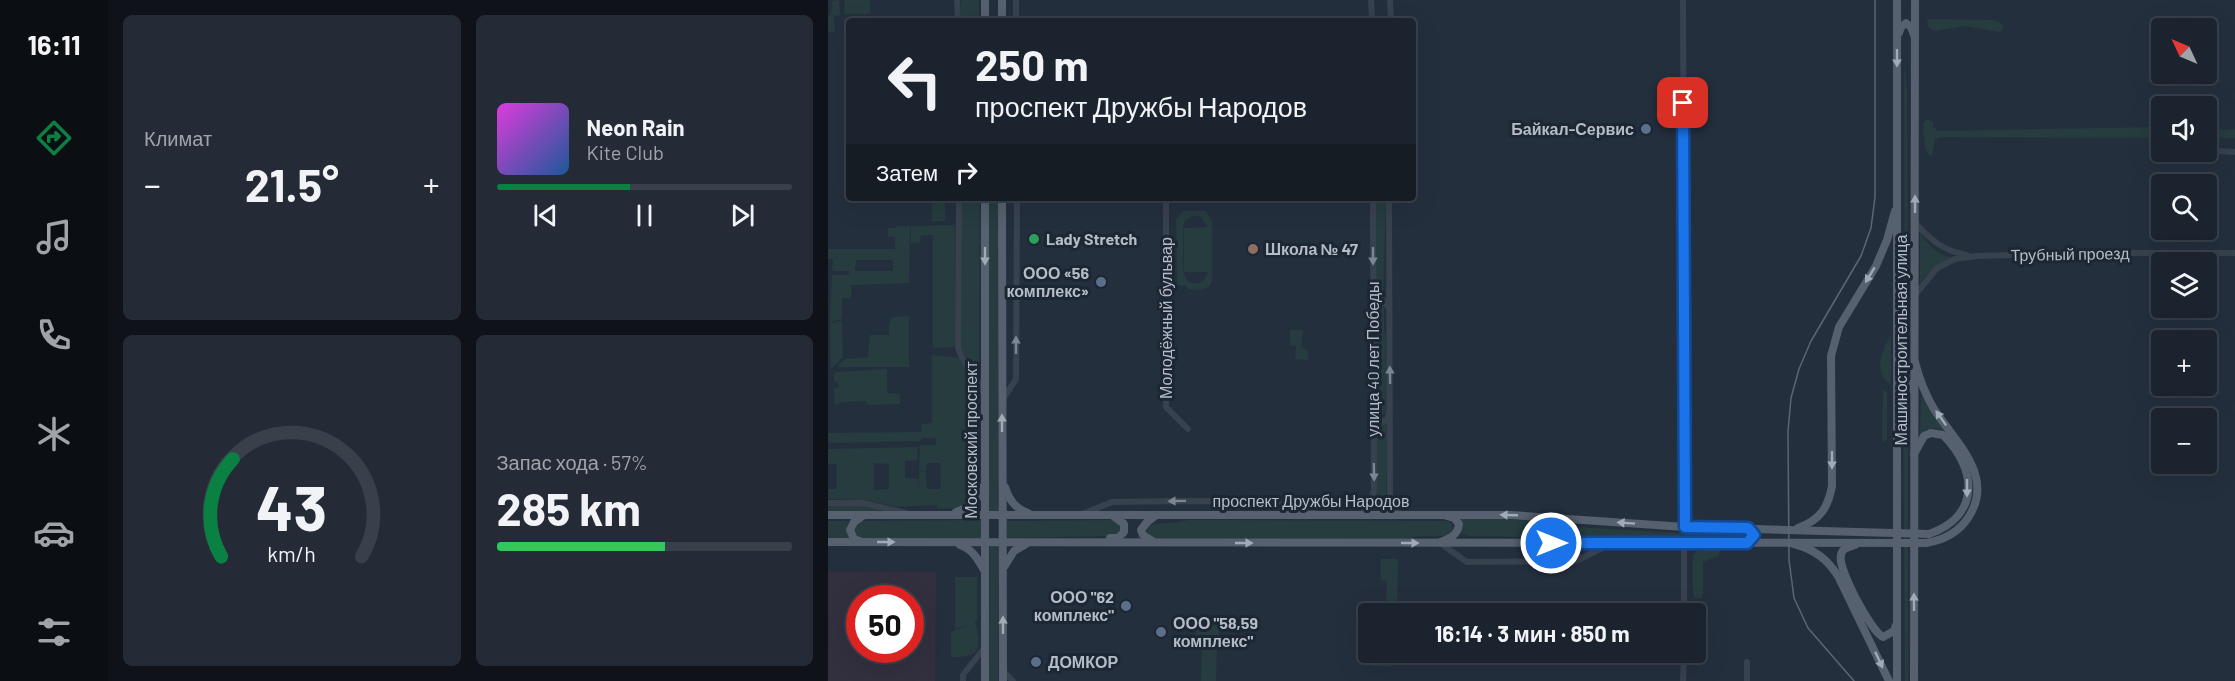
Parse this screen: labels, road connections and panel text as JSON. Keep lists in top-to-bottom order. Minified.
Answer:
{"streets":{"main road":["Машиностроительная улица","Московский проспект","проспект Дружбы Народов"],"street":["Трубный проезд","Молодёжный бульвар","улица 40 лет Победы"]},"crossings":[["Машиностроительная улица","проспект Дружбы Народов"],["улица 40 лет Победы","проспект Дружбы Народов"],["Московский проспект","проспект Дружбы Народов"]],"places":["Байкал-Сервис","Lady Stretch","Школа № 47","ООО «56 комплекс»","ООО \"62 комплекс\"","ООО \"58,59 комплекс\"","ДОМКОР"],"north":"top left","page":{"tabs":"16:11","tile":["Климат",["Запас хода · 57%","285 km"]],"map_buttons":["+","−"],"turn":["250 m","проспект Дружбы Народов"],"song":["Neon Rain","Kite Club"],"then":"Затем","heat":["−","21.5°","+"],"limit":"50","trip":"16:14 · 3 мин · 850 m","gauge":["43","km/h"]}}
